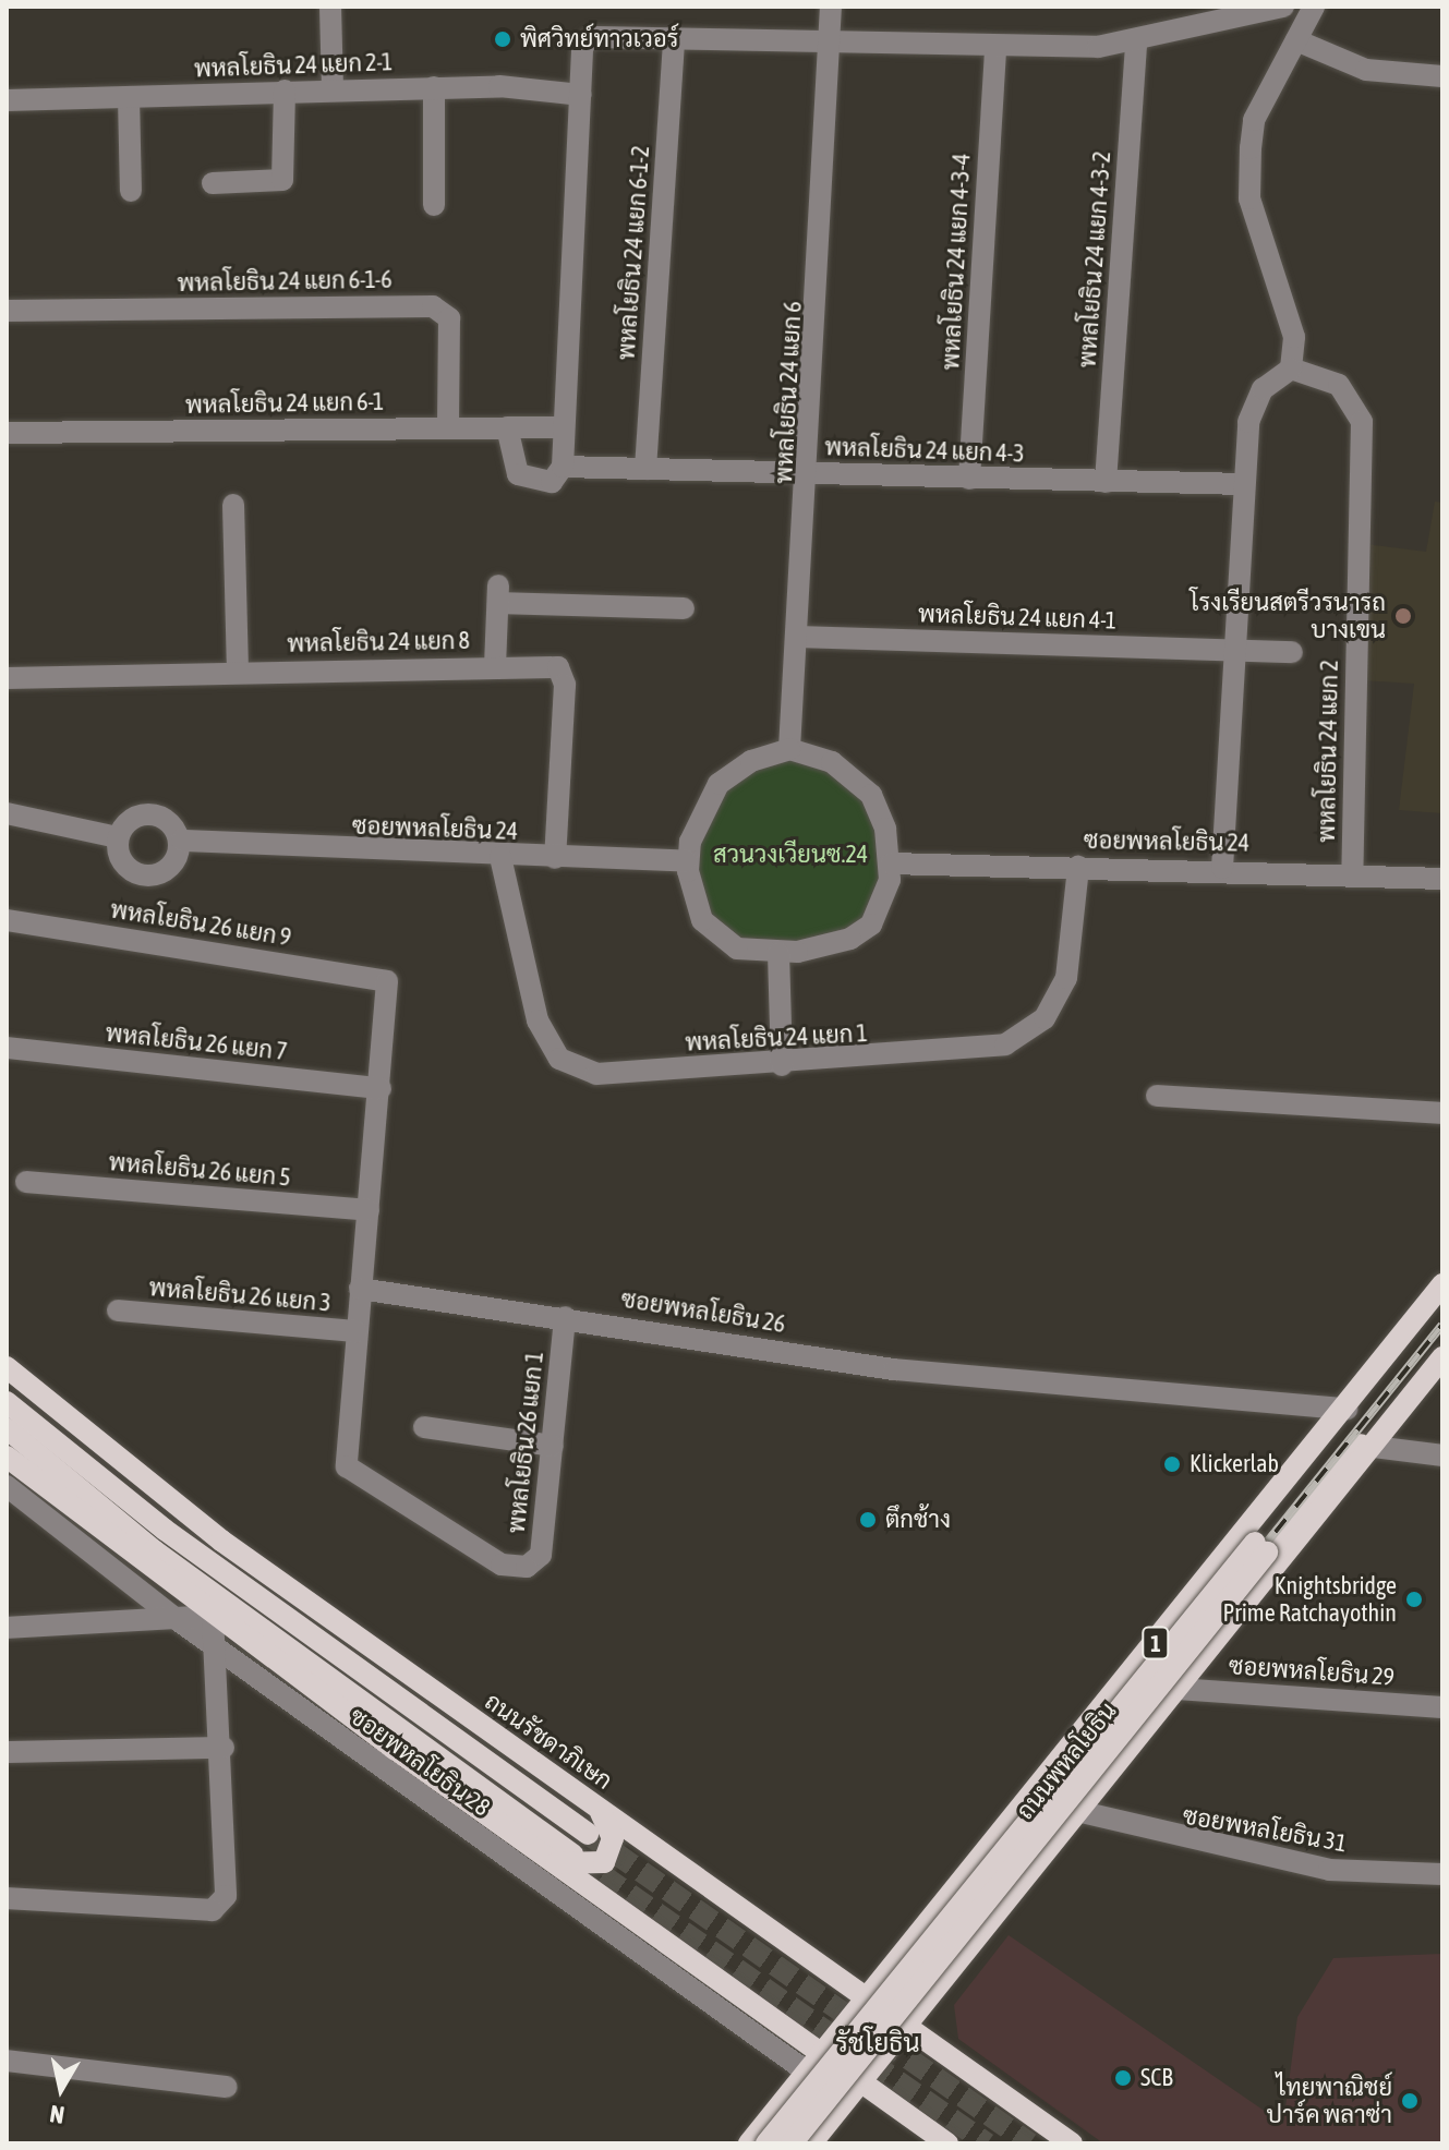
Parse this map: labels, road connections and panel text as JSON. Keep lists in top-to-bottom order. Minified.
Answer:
{"streets":{"main road":["1","ถนนรัชดาภิเษก","ถนนพหลโยธิน"],"street":["พหลโยธิน 24 แยก 2-1","พหลโยธิน 24 แยก 6-1-2","พหลโยธิน 24 แยก 4-3-2","พหลโยธิน 24 แยก 4-3-4","พหลโยธิน 24 แยก 6-1-6","พหลโยธิน 24 แยก 6","พหลโยธิน 24 แยก 6-1","พหลโยธิน 24 แยก 4-3","พหลโยธิน 24 แยก 4-1","พหลโยธิน 24 แยก 8","พหลโยธิน 24 แยก 2","ซอยพหลโยธิน 24","พหลโยธิน 26 แยก 9","พหลโยธิน 24 แยก 1","พหลโยธิน 26 แยก 7","พหลโยธิน 26 แยก 5","พหลโยธิน 26 แยก 3","ซอยพหลโยธิน 26","พหลโยธิน 26 แยก 1","ซอยพหลโยธิน 29","ซอยพหลโยธิน 28","ซอยพหลโยธิน 31"]},"crossings":[["พหลโยธิน 24 แยก 6-1-2","พหลโยธิน 24 แยก 4-3"],["พหลโยธิน 24 แยก 4-3-2","พหลโยธิน 24 แยก 4-3"],["พหลโยธิน 24 แยก 4-3-4","พหลโยธิน 24 แยก 4-3"],["พหลโยธิน 24 แยก 6-1-6","พหลโยธิน 24 แยก 6-1"],["พหลโยธิน 24 แยก 6","พหลโยธิน 24 แยก 4-3"],["พหลโยธิน 24 แยก 6","พหลโยธิน 24 แยก 4-1"],["พหลโยธิน 24 แยก 6","ซอยพหลโยธิน 24"],["พหลโยธิน 24 แยก 6-1","พหลโยธิน 24 แยก 4-3"],["พหลโยธิน 24 แยก 8","ซอยพหลโยธิน 24"],["พหลโยธิน 24 แยก 2","ซอยพหลโยธิน 24"],["ซอยพหลโยธิน 24","พหลโยธิน 24 แยก 1"],["พหลโยธิน 26 แยก 9","พหลโยธิน 26 แยก 7"],["พหลโยธิน 26 แยก 3","พหลโยธิน 26 แยก 1"],["ซอยพหลโยธิน 26","พหลโยธิน 26 แยก 1"],["ซอยพหลโยธิน 26","ถนนพหลโยธิน"],["ซอยพหลโยธิน 29","ถนนพหลโยธิน"],["ถนนรัชดาภิเษก","ถนนพหลโยธิน"],["ถนนพหลโยธิน","ซอยพหลโยธิน 28"],["ถนนพหลโยธิน","ซอยพหลโยธิน 31"]],"districts":["รัชโยธิน"],"parks":["สวนวงเวียนซ.24"],"places":["พิศวิทย์ทาวเวอร์","โรงเรียนสตรีวรนารถ บางเขน","Klickerlab","ตึกช้าง","Knightsbridge Prime Ratchayothin","SCB","ไทยพาณิชย์ ปาร์ค พลาซ่า"],"north":"bottom"}
